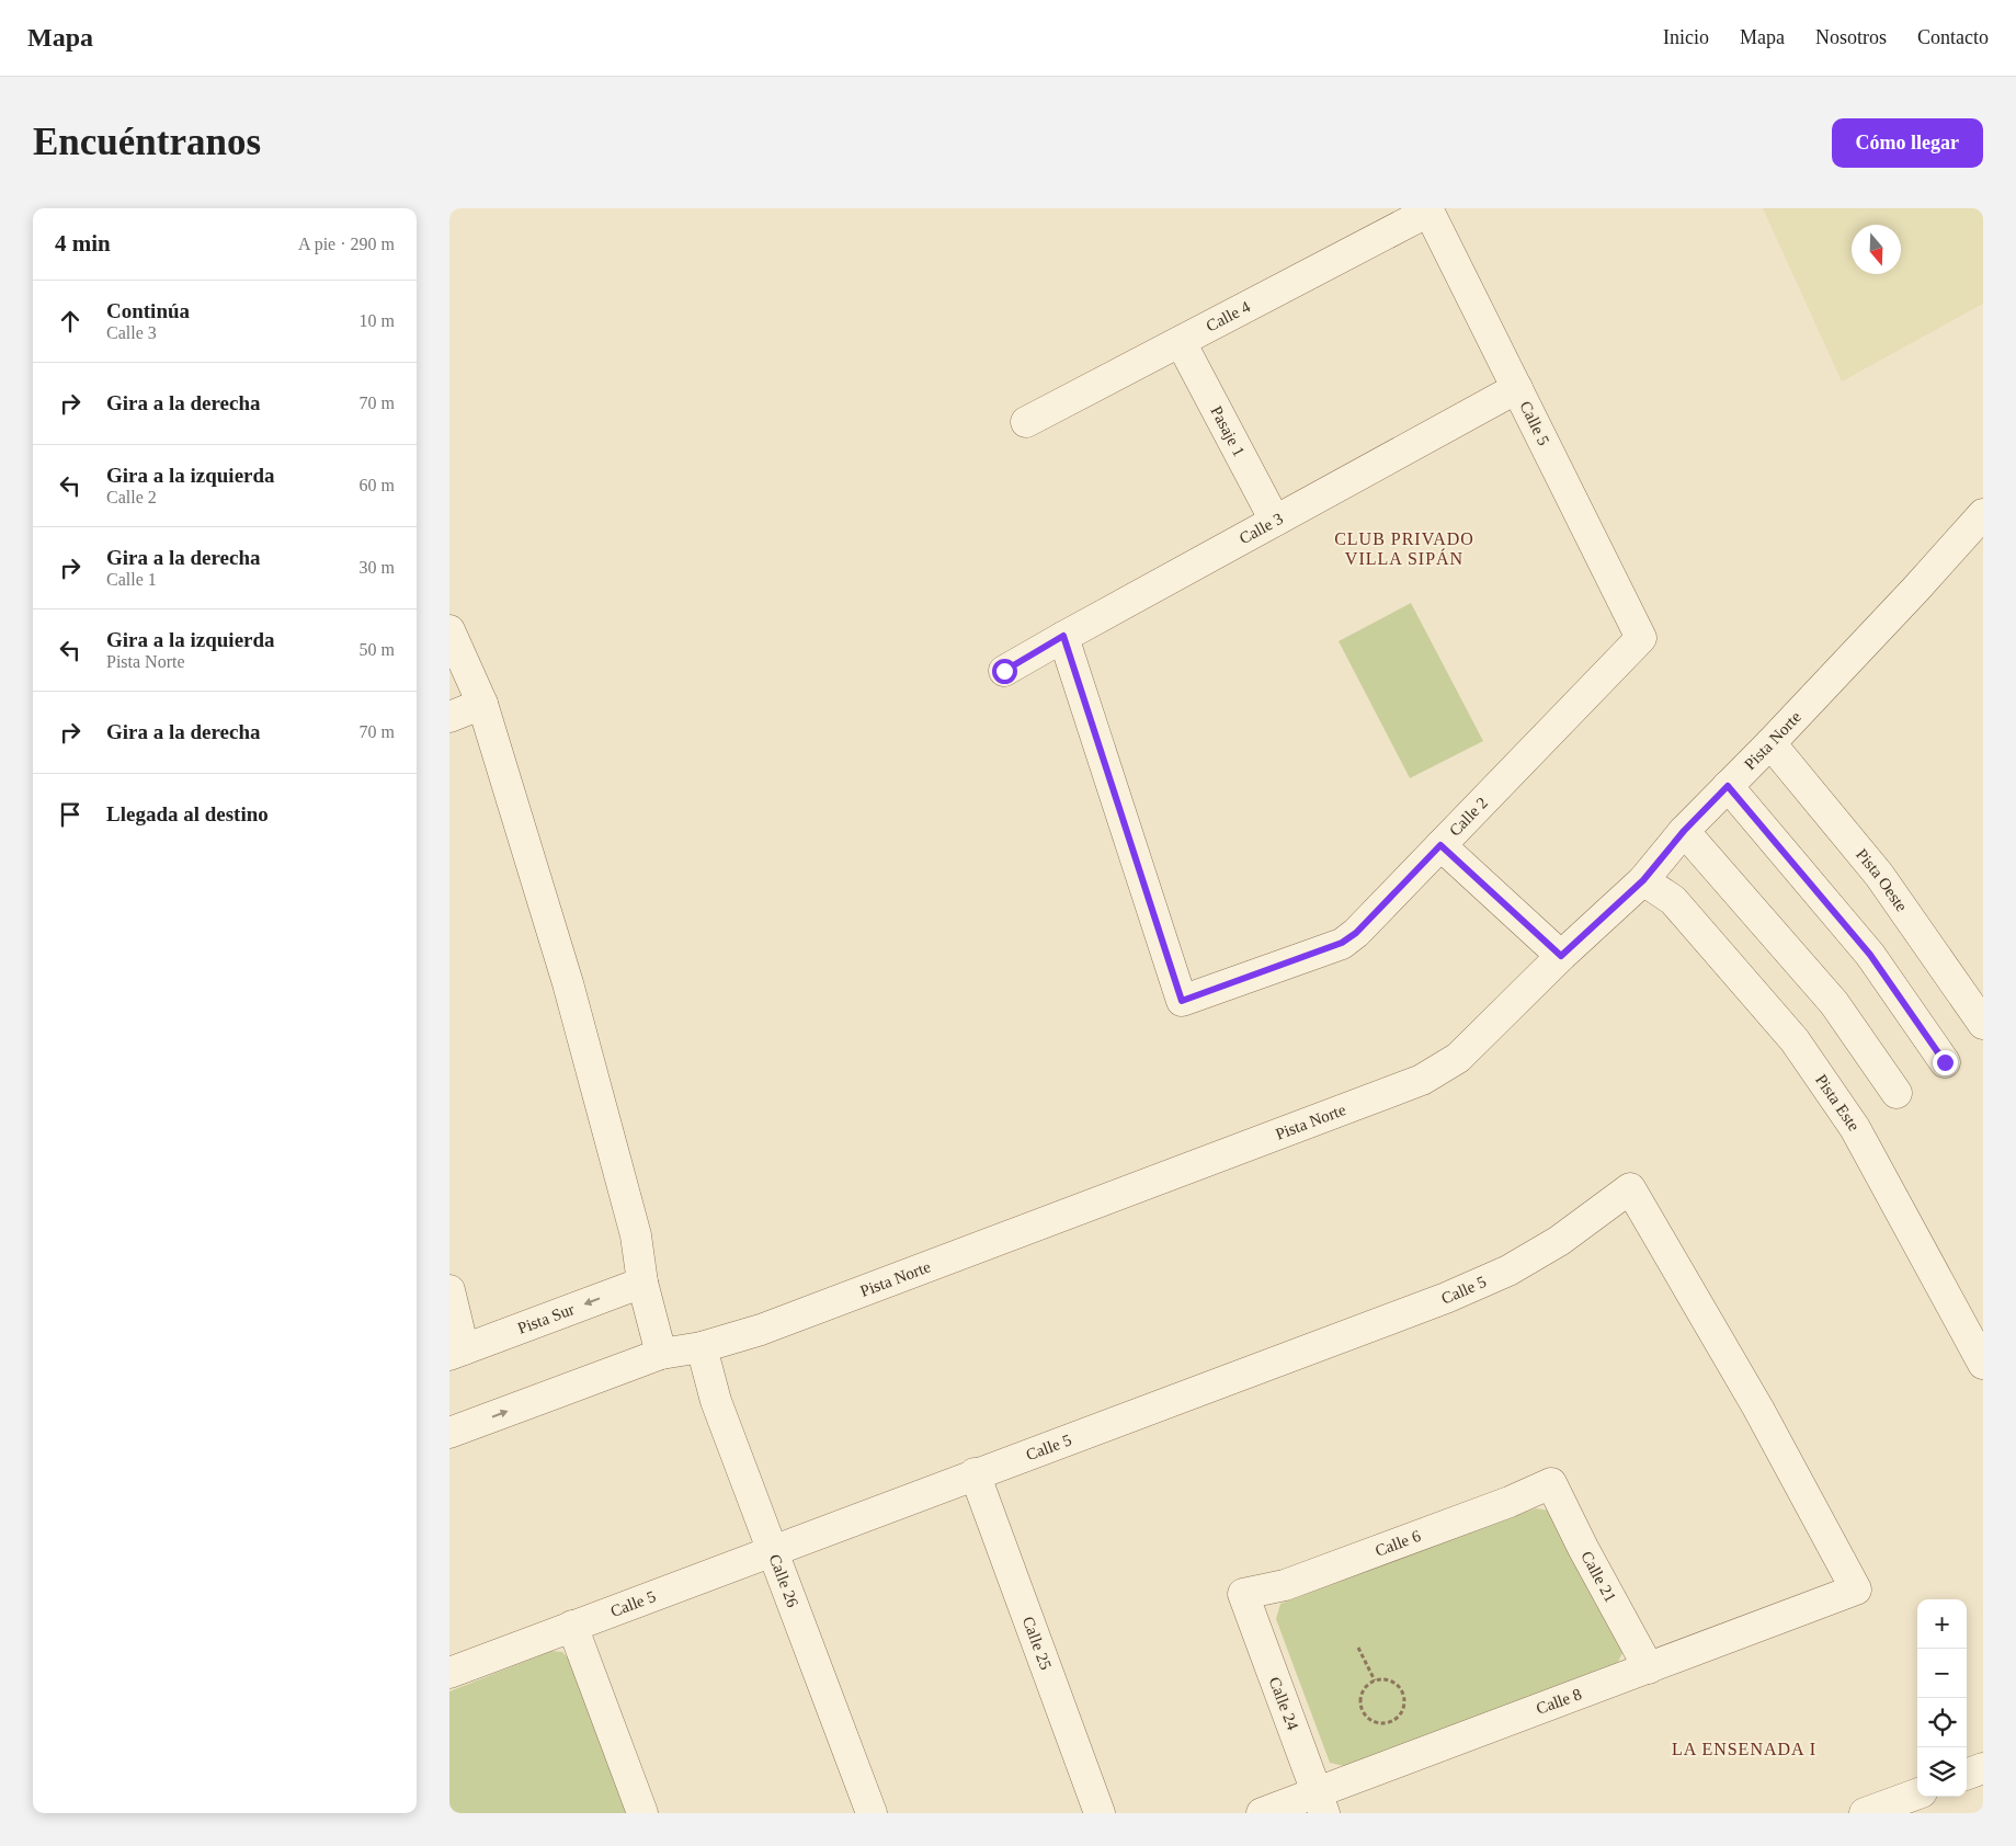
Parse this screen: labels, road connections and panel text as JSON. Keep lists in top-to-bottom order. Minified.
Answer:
{"streets":{"street":["Calle 4","Calle 5","Pasaje 1","Calle 3","Pista Norte","Calle 2","Pista Oeste","Pista Este","Pista Sur","Calle 6","Calle 21","Calle 26","Calle 25","Calle 8","Calle 24"]},"crossings":[["Calle 4","Calle 5"],["Calle 4","Pasaje 1"],["Calle 5","Calle 3"],["Calle 5","Calle 2"],["Calle 5","Calle 26"],["Calle 5","Calle 25"],["Calle 5","Calle 8"],["Pasaje 1","Calle 3"],["Calle 3","Calle 2"],["Pista Norte","Pista Oeste"],["Pista Norte","Pista Este"],["Pista Norte","Calle 26"],["Calle 6","Calle 21"],["Calle 6","Calle 24"],["Calle 21","Calle 8"],["Calle 8","Calle 24"]],"one_way":["Pista Sur"],"districts":["CLUB PRIVADO VILLA SIPÁN","LA ENSENADA I"],"north":"bottom","page":{"header":"Mapa","nav":["Inicio","Mapa","Nosotros","Contacto"],"buttons":"Cómo llegar","title":"Encuéntranos","heading":["4 min","A pie · 290 m"],"list":[["Continúa","Calle 3","10 m"],["Gira a la derecha","70 m"],["Gira a la izquierda","Calle 2","60 m"],["Gira a la derecha","Calle 1","30 m"],["Gira a la izquierda","Pista Norte","50 m"],["Gira a la derecha","70 m"],"Llegada al destino"],"map_buttons":["+","−"]}}
